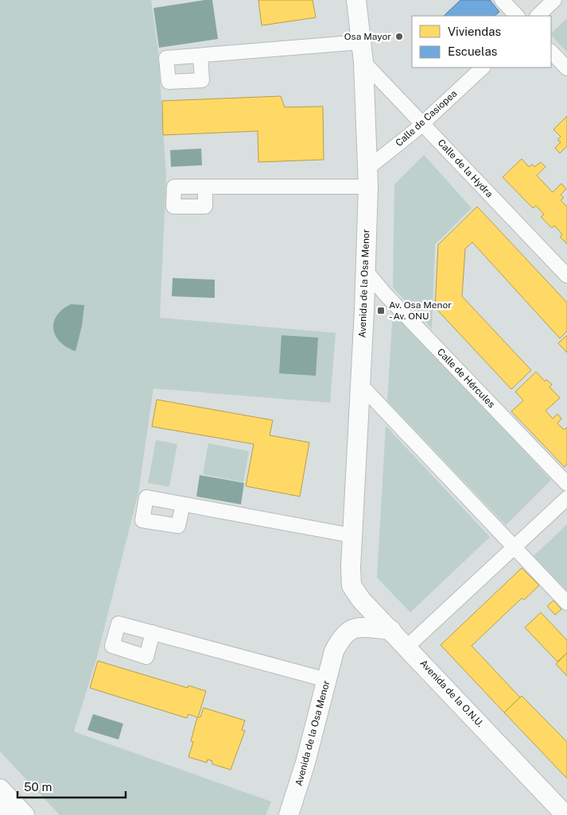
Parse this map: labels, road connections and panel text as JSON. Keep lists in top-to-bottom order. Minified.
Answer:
{"streets":{"street":["Calle de Casiopea","Calle de la Hydra","Avenida de la Osa Menor","Calle de Hércules","Avenida de la O.N.U."]},"crossings":[["Calle de Casiopea","Calle de la Hydra"],["Calle de Casiopea","Avenida de la Osa Menor"],["Calle de la Hydra","Avenida de la Osa Menor"],["Avenida de la Osa Menor","Calle de Hércules"],["Avenida de la Osa Menor","Avenida de la O.N.U."]],"places":{"other":["Osa Mayor"],"transit":["Av. Osa Menor - Av. ONU"]},"legend":["Viviendas","Escuelas"],"scale_bar":"50 m"}
